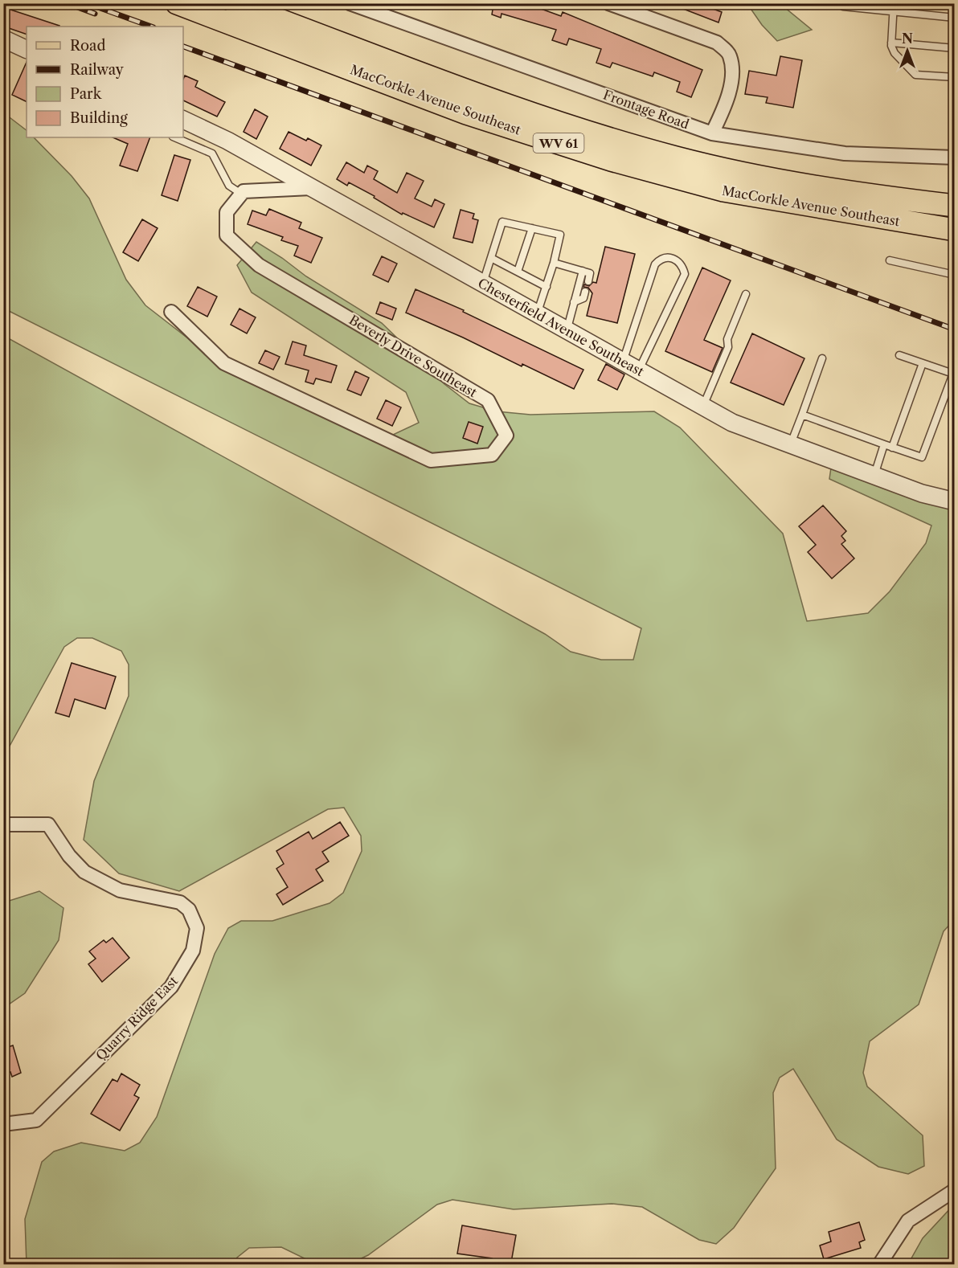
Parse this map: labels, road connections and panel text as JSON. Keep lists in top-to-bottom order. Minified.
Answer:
{"streets":{"main road":["MacCorkle Avenue Southeast","WV 61"],"street":["Frontage Road","Chesterfield Avenue Southeast","Beverly Drive Southeast","Quarry Ridge East"]},"legend":["Road","Railway","Park","Building"],"north":"top"}
